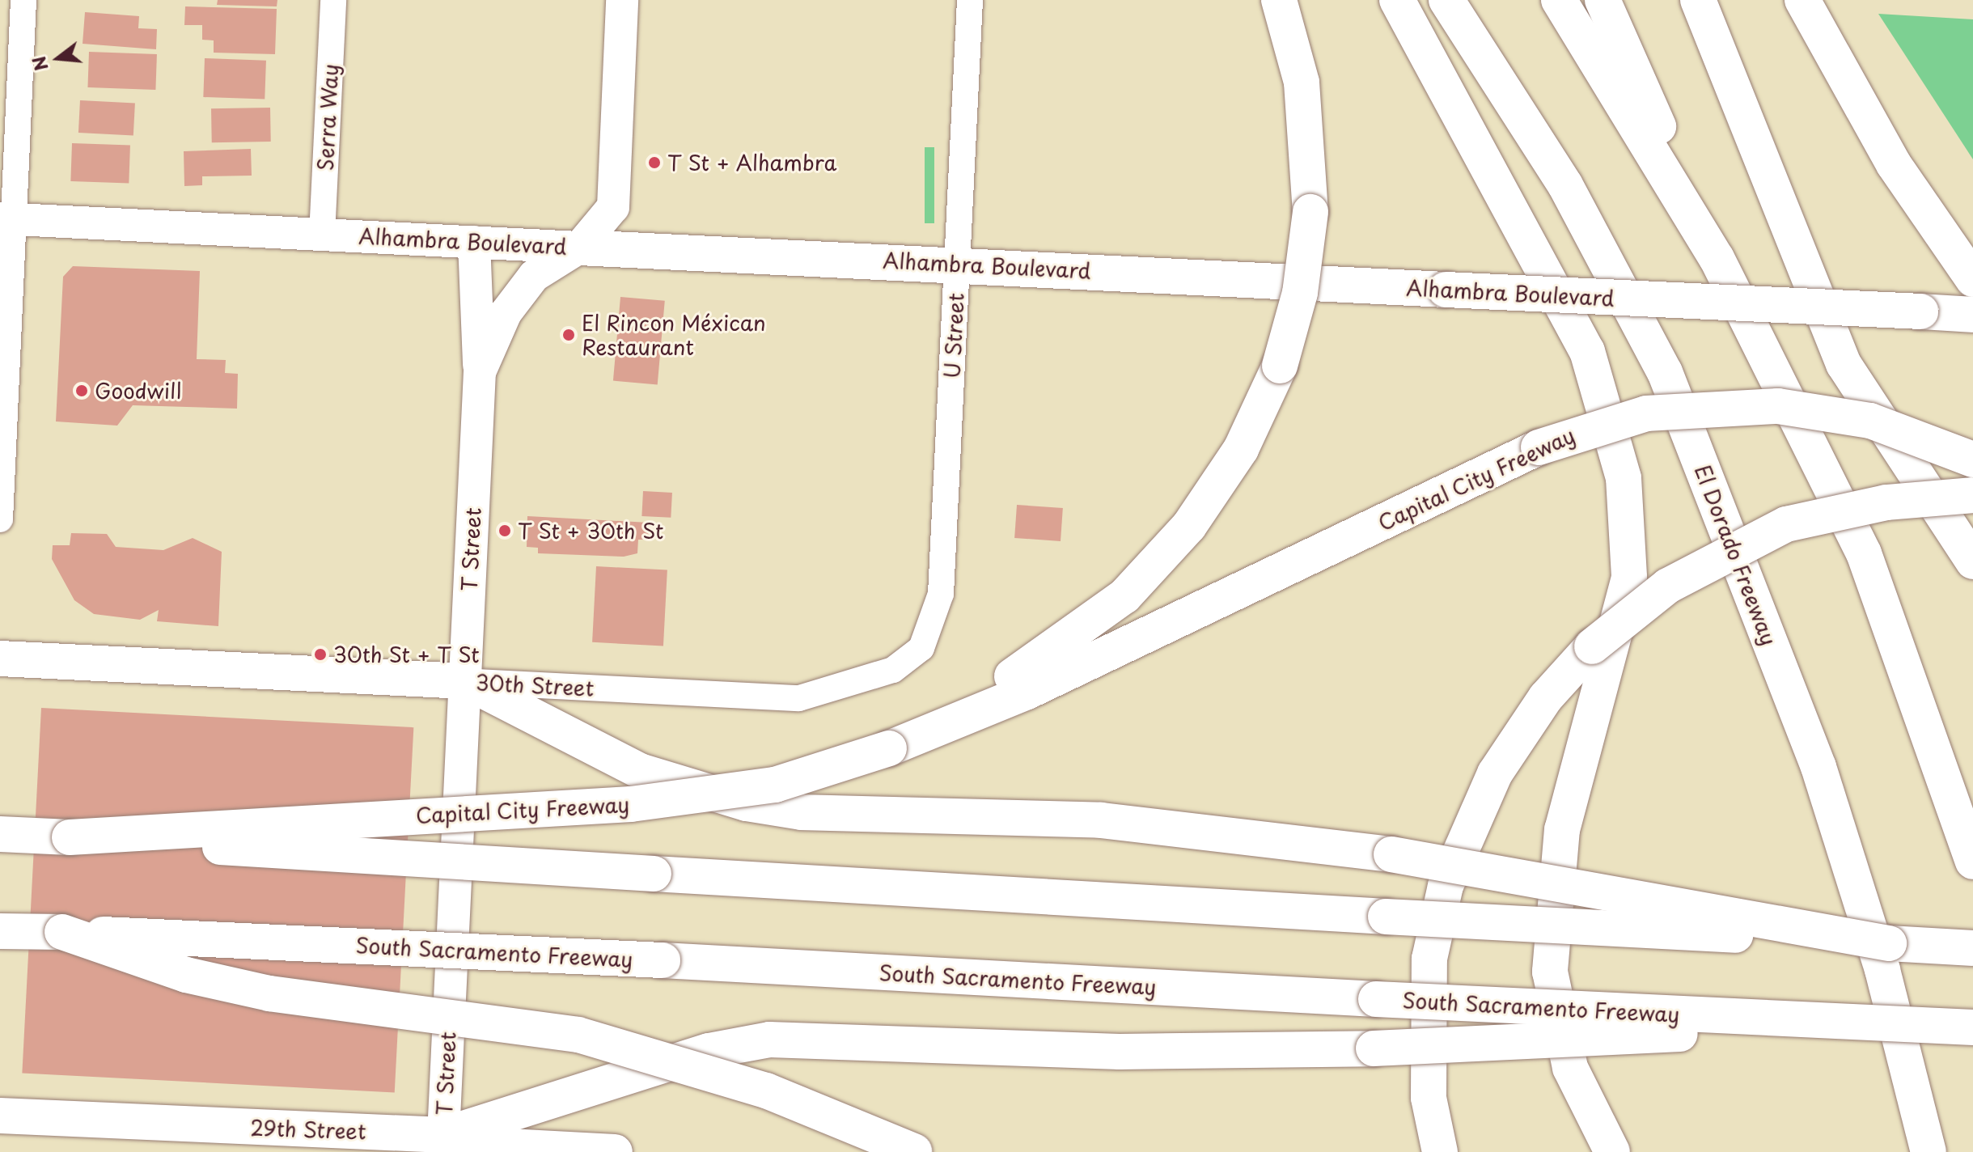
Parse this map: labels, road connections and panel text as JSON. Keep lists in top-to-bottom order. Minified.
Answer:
{"streets":{"main road":["Alhambra Boulevard","Capital City Freeway","El Dorado Freeway","30th Street","South Sacramento Freeway","29th Street"],"street":["Serra Way","U Street","T Street"]},"crossings":[["Serra Way","Alhambra Boulevard"],["Alhambra Boulevard","U Street"],["Alhambra Boulevard","T Street"],["U Street","30th Street"],["T Street","30th Street"],["T Street","29th Street"]],"places":["T St + Alhambra","El Rincon Méxican Restaurant","Goodwill","T St + 30th St","30th St + T St"],"north":"left"}
